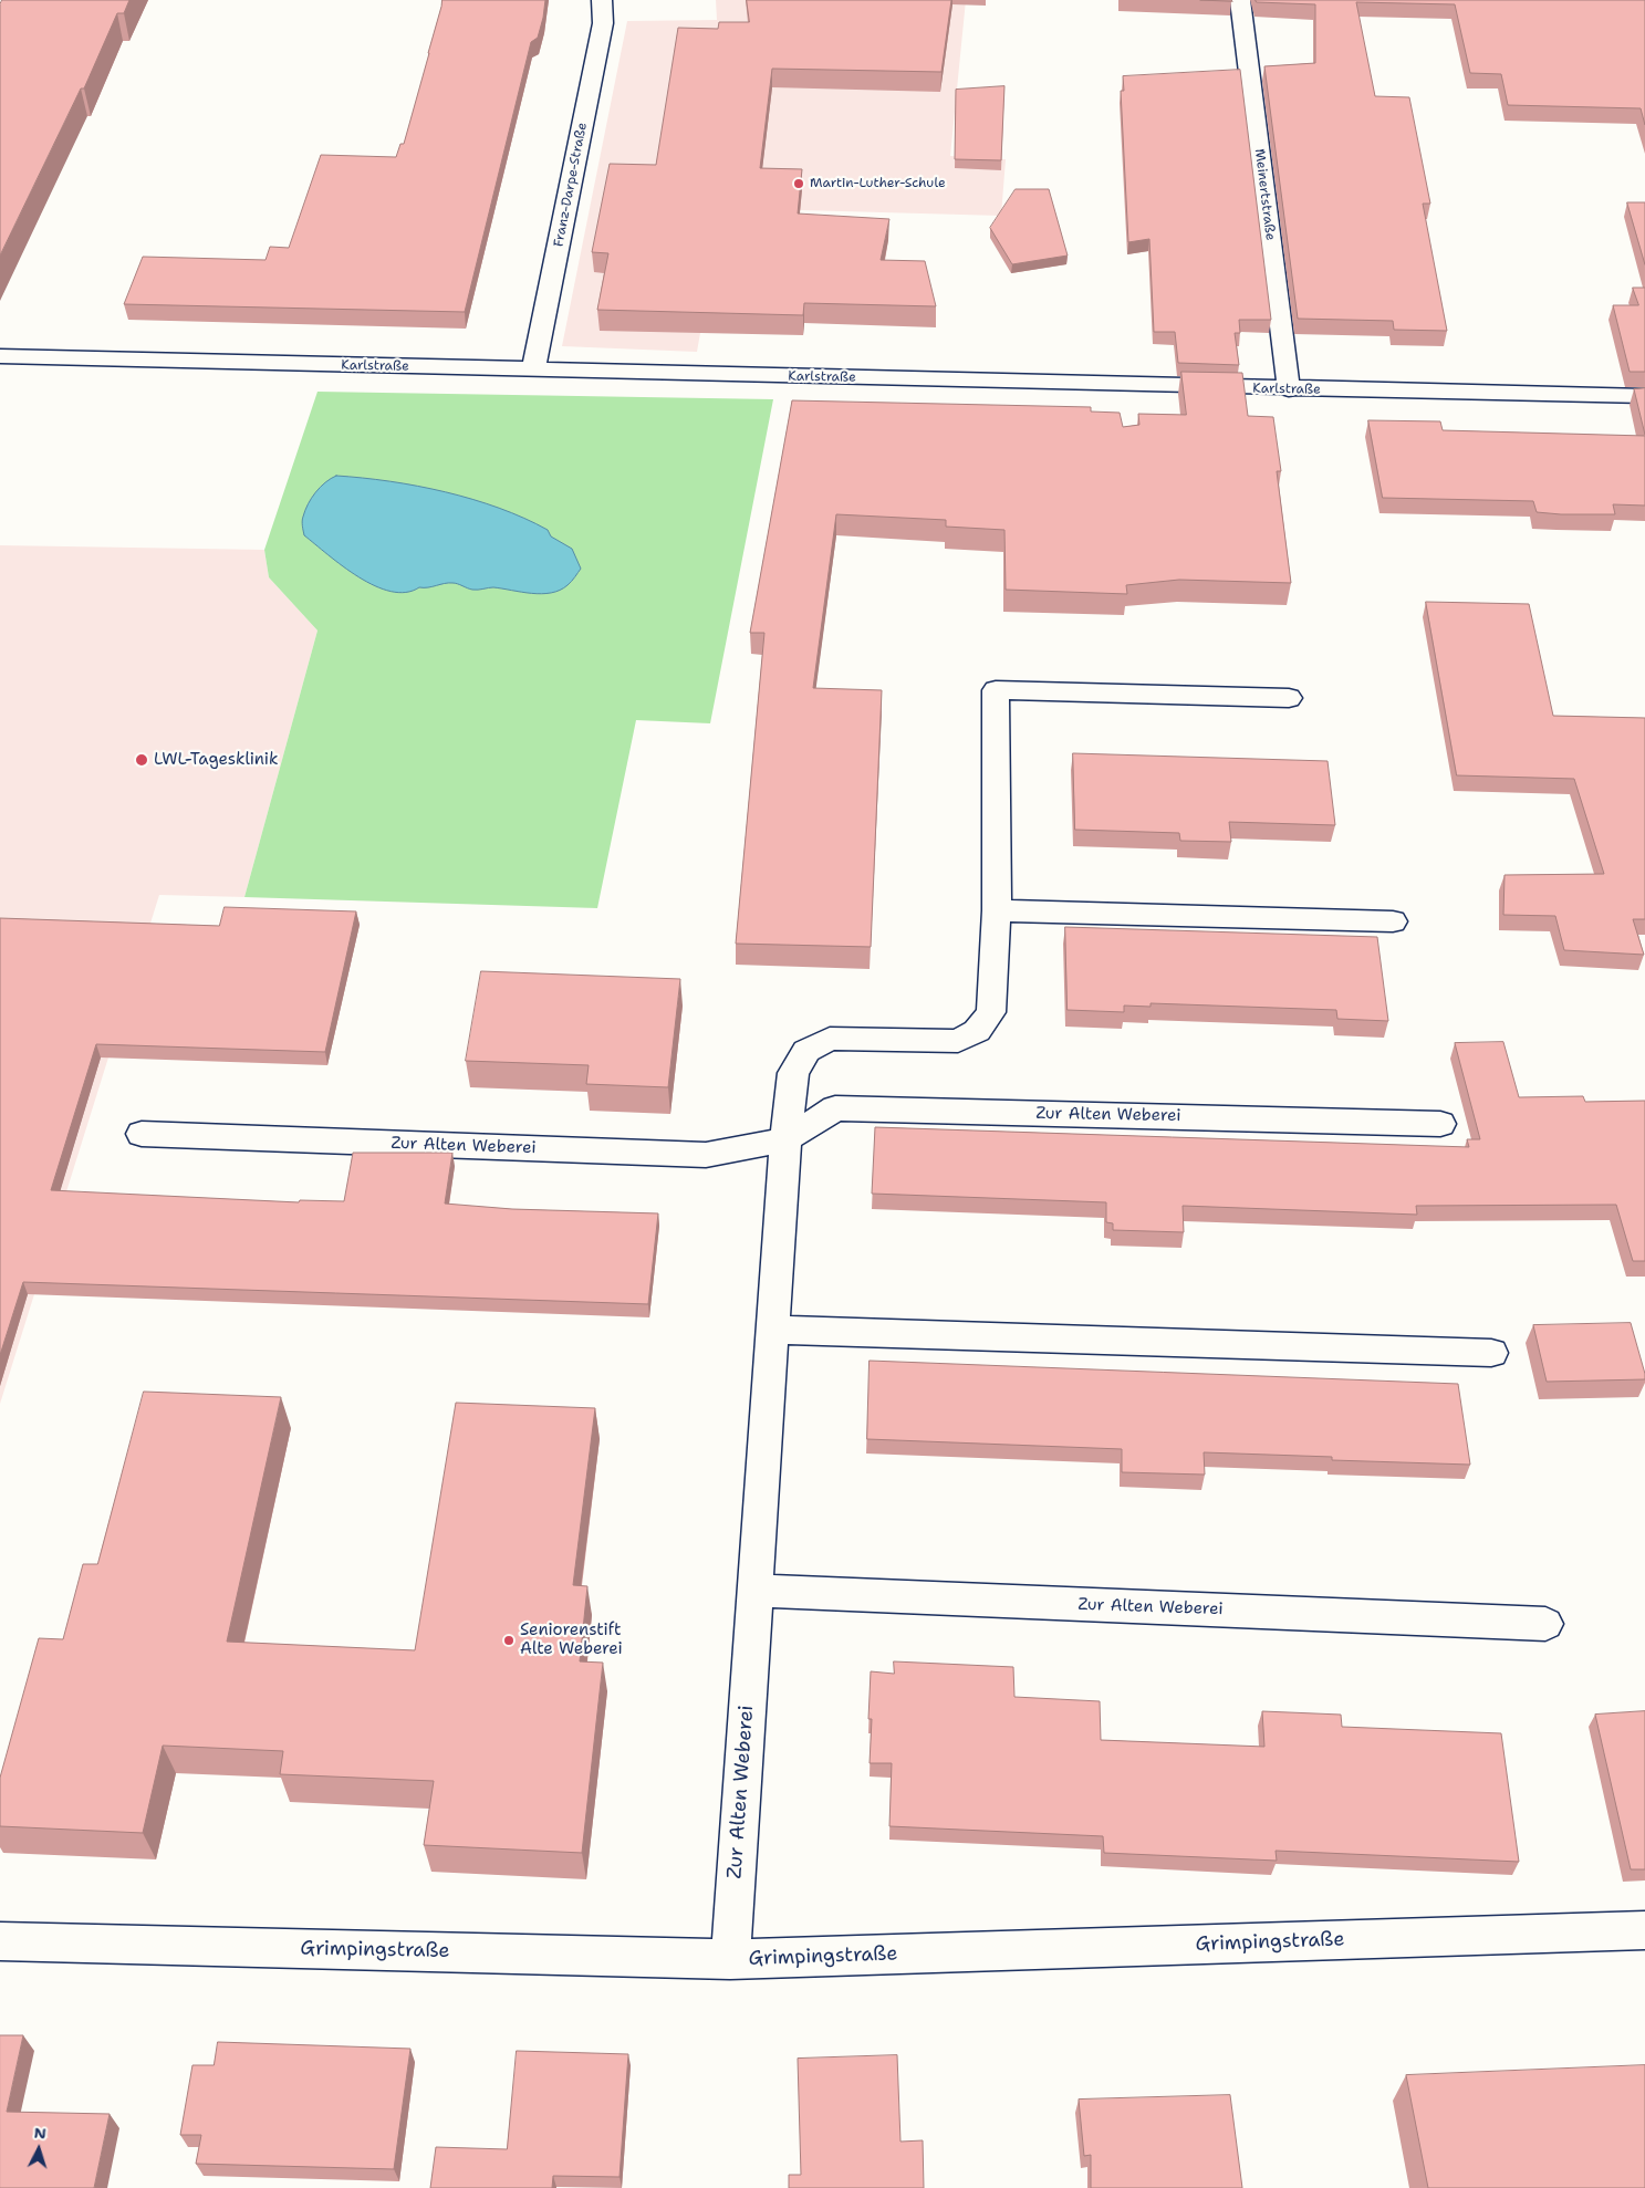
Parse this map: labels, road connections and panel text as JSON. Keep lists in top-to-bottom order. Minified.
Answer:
{"streets":{"street":["Franz-Darpe-Straße","Meinertstraße","Karlstraße","Zur Alten Weberei","Grimpingstraße"]},"crossings":[["Franz-Darpe-Straße","Karlstraße"],["Meinertstraße","Karlstraße"],["Zur Alten Weberei","Grimpingstraße"]],"places":["Martin-Luther-Schule","LWL-Tagesklinik","Seniorenstift Alte Weberei"],"north":"top"}
